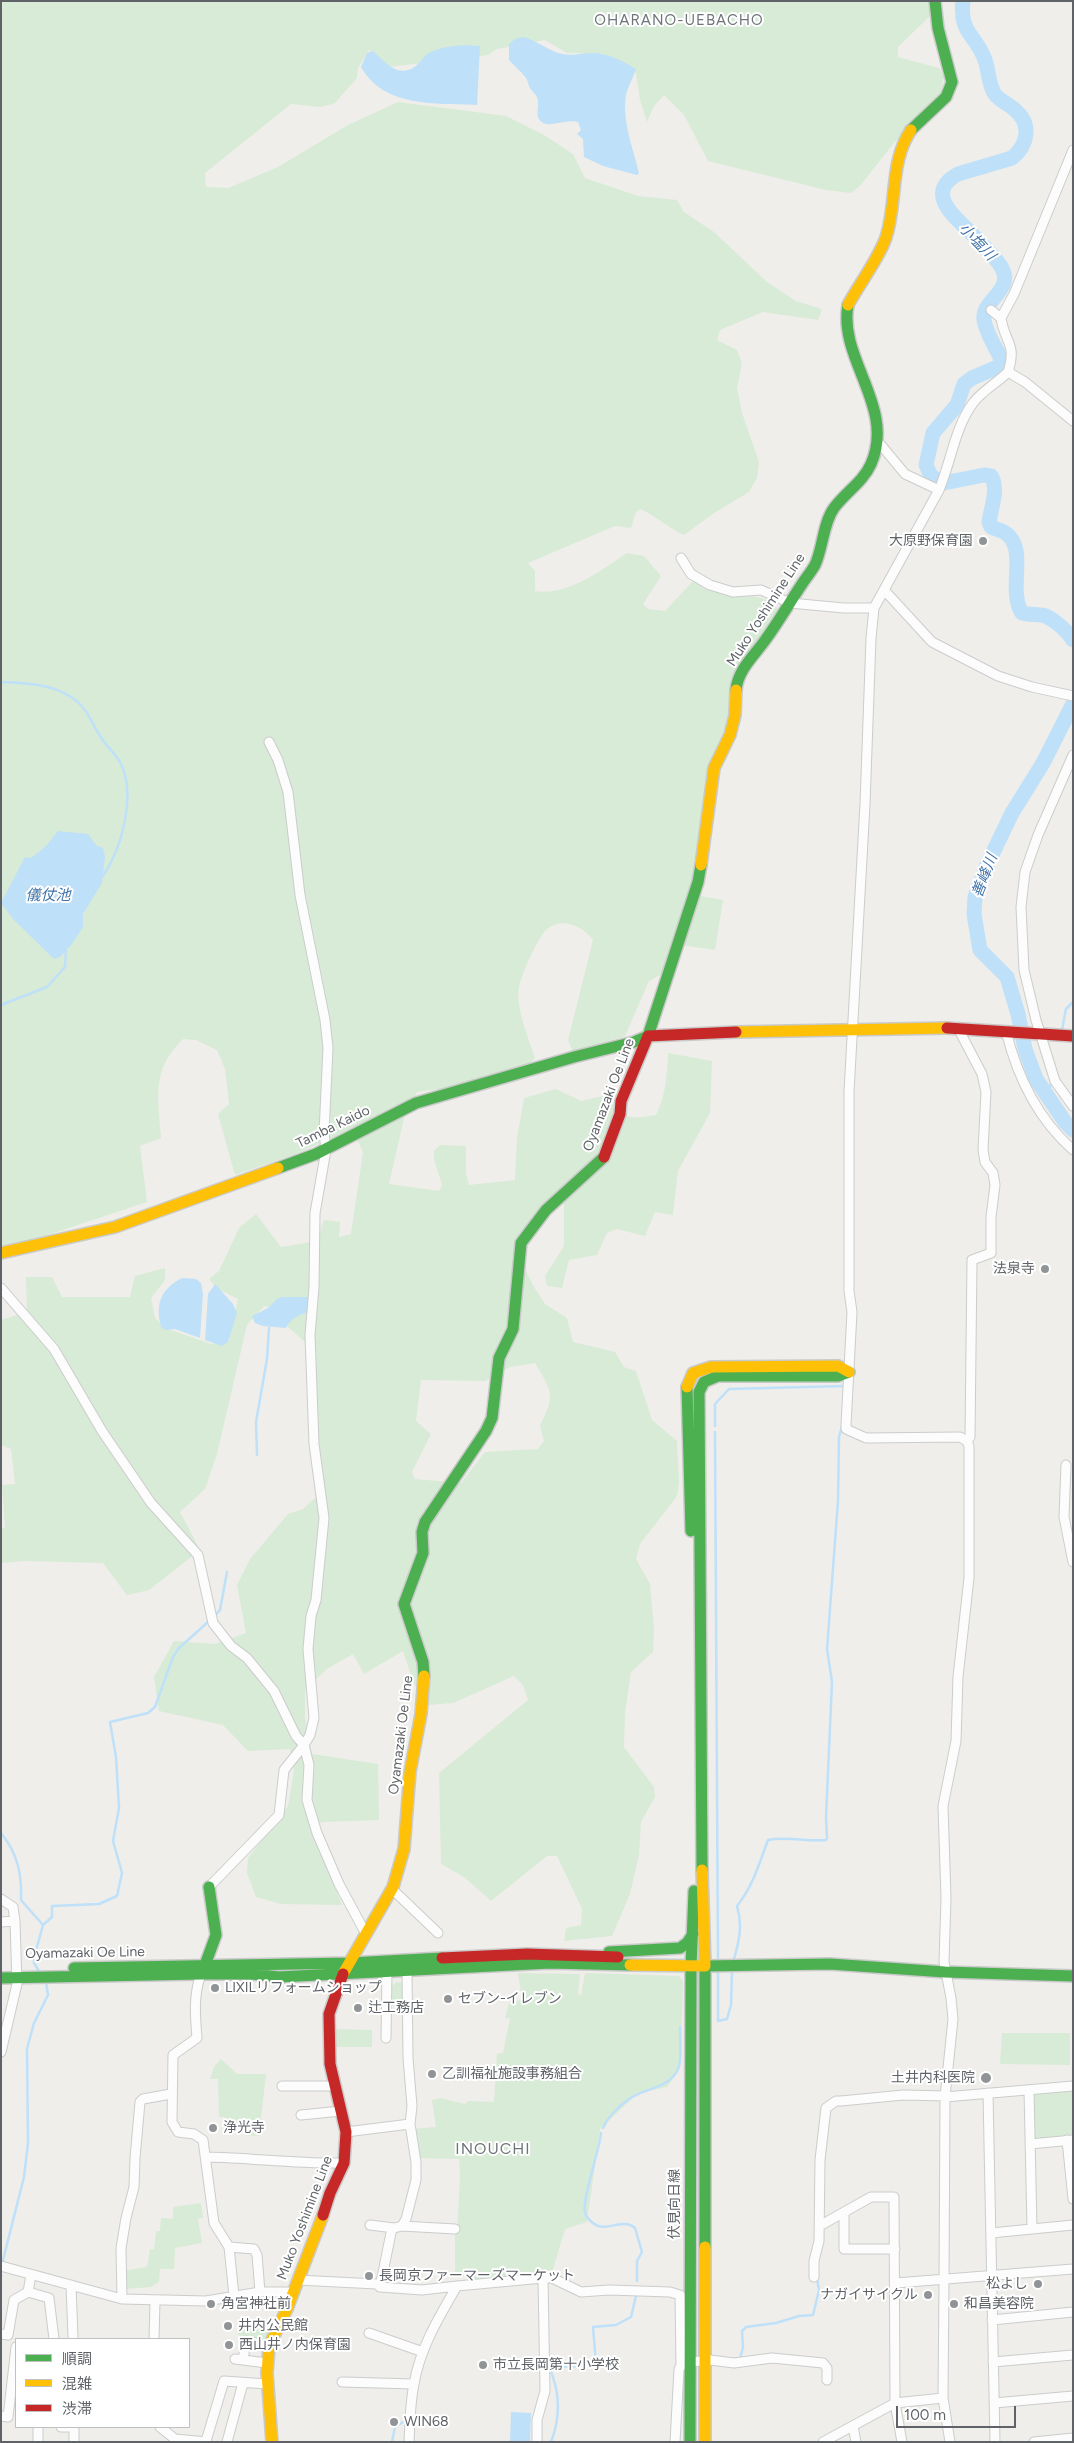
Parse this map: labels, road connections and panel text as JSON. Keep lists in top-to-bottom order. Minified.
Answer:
{"streets":{"main road":["Muko Yoshimine Line","Oyamazaki Oe Line","Tamba Kaido","伏見向日線"]},"crossings":[["Muko Yoshimine Line","Oyamazaki Oe Line"],["Muko Yoshimine Line","Tamba Kaido"],["Oyamazaki Oe Line","Tamba Kaido"],["Oyamazaki Oe Line","伏見向日線"]],"districts":["OHARANO-UEBACHO","INOUCHI"],"water":["小塩川","善峰川","儀仗池"],"places":["大原野保育園","法泉寺","LIXILリフォームショップ","セブン-イレブン","辻工務店","乙訓福祉施設事務組合","土井内科医院","浄光寺","長岡京ファーマーズマーケット","松よし","ナガイサイクル","角宮神社前","和昌美容院","井内公民館","西山井ノ内保育園","市立長岡第十小学校","WIN68"],"legend":["順調","混雑","渋滞"],"scale_bar":"100 m"}
